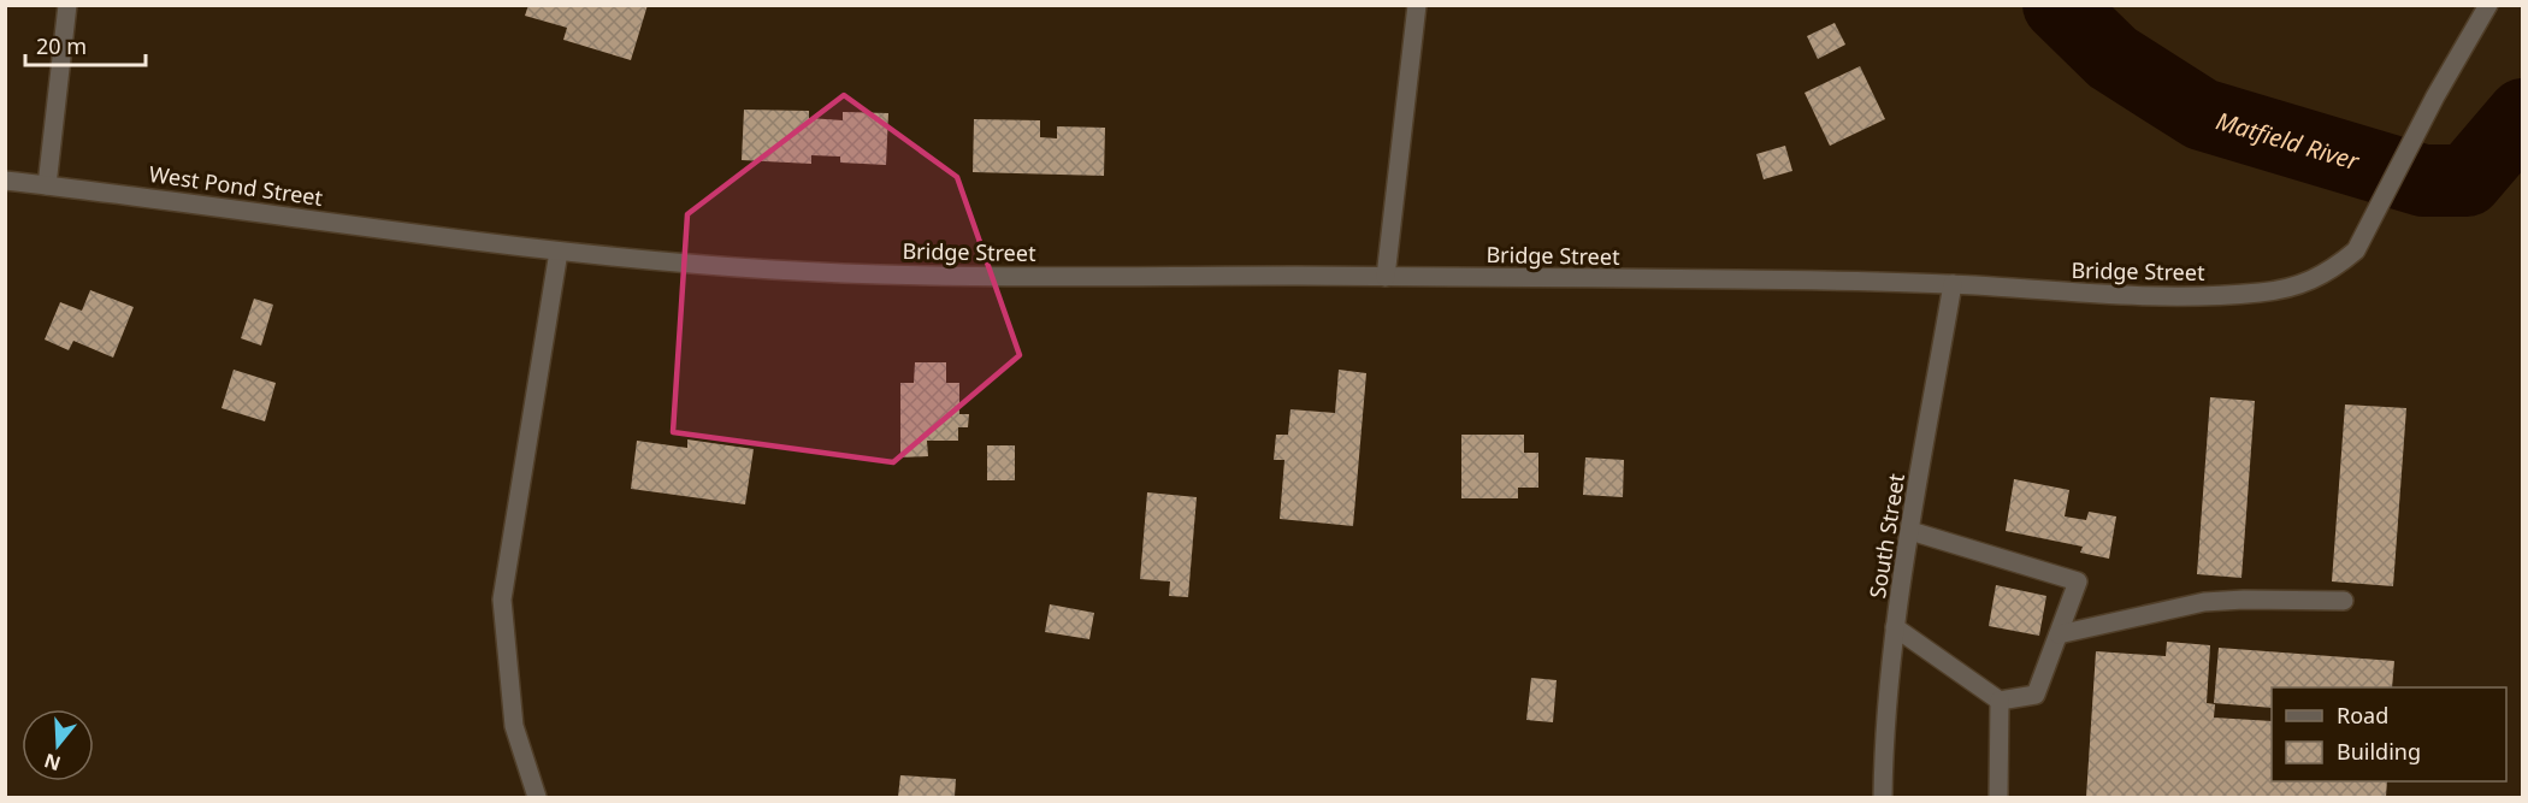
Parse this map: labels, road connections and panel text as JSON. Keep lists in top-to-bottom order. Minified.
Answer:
{"streets":{"street":["West Pond Street","Bridge Street","South Street"]},"crossings":[["West Pond Street","Bridge Street"],["Bridge Street","South Street"]],"water":["Matfield River"],"legend":["Road","Building"],"scale_bar":"20 m","north":"bottom"}
